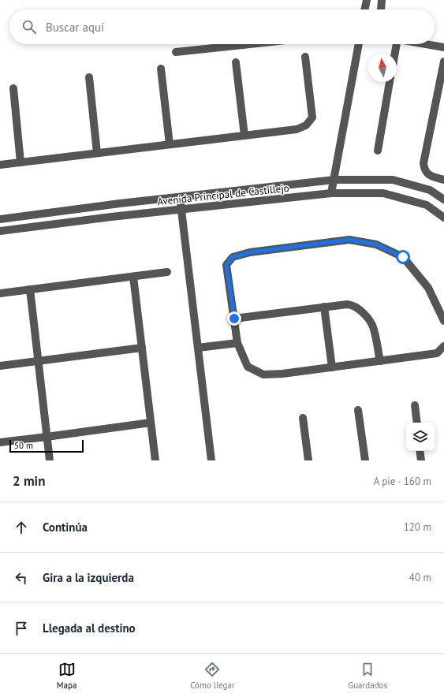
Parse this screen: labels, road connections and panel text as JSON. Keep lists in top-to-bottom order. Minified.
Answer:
{"streets":{"street":["Avenida Principal de Castillejo"]},"scale_bar":"50 m","north":"top","page":{"search":"Buscar aquí","scale":"50 m","heading":["2 min","A pie · 160 m"],"list":[["Continúa","120 m"],["Gira a la izquierda","40 m"],"Llegada al destino"],"nav":["Mapa","Cómo llegar","Guardados"]}}
